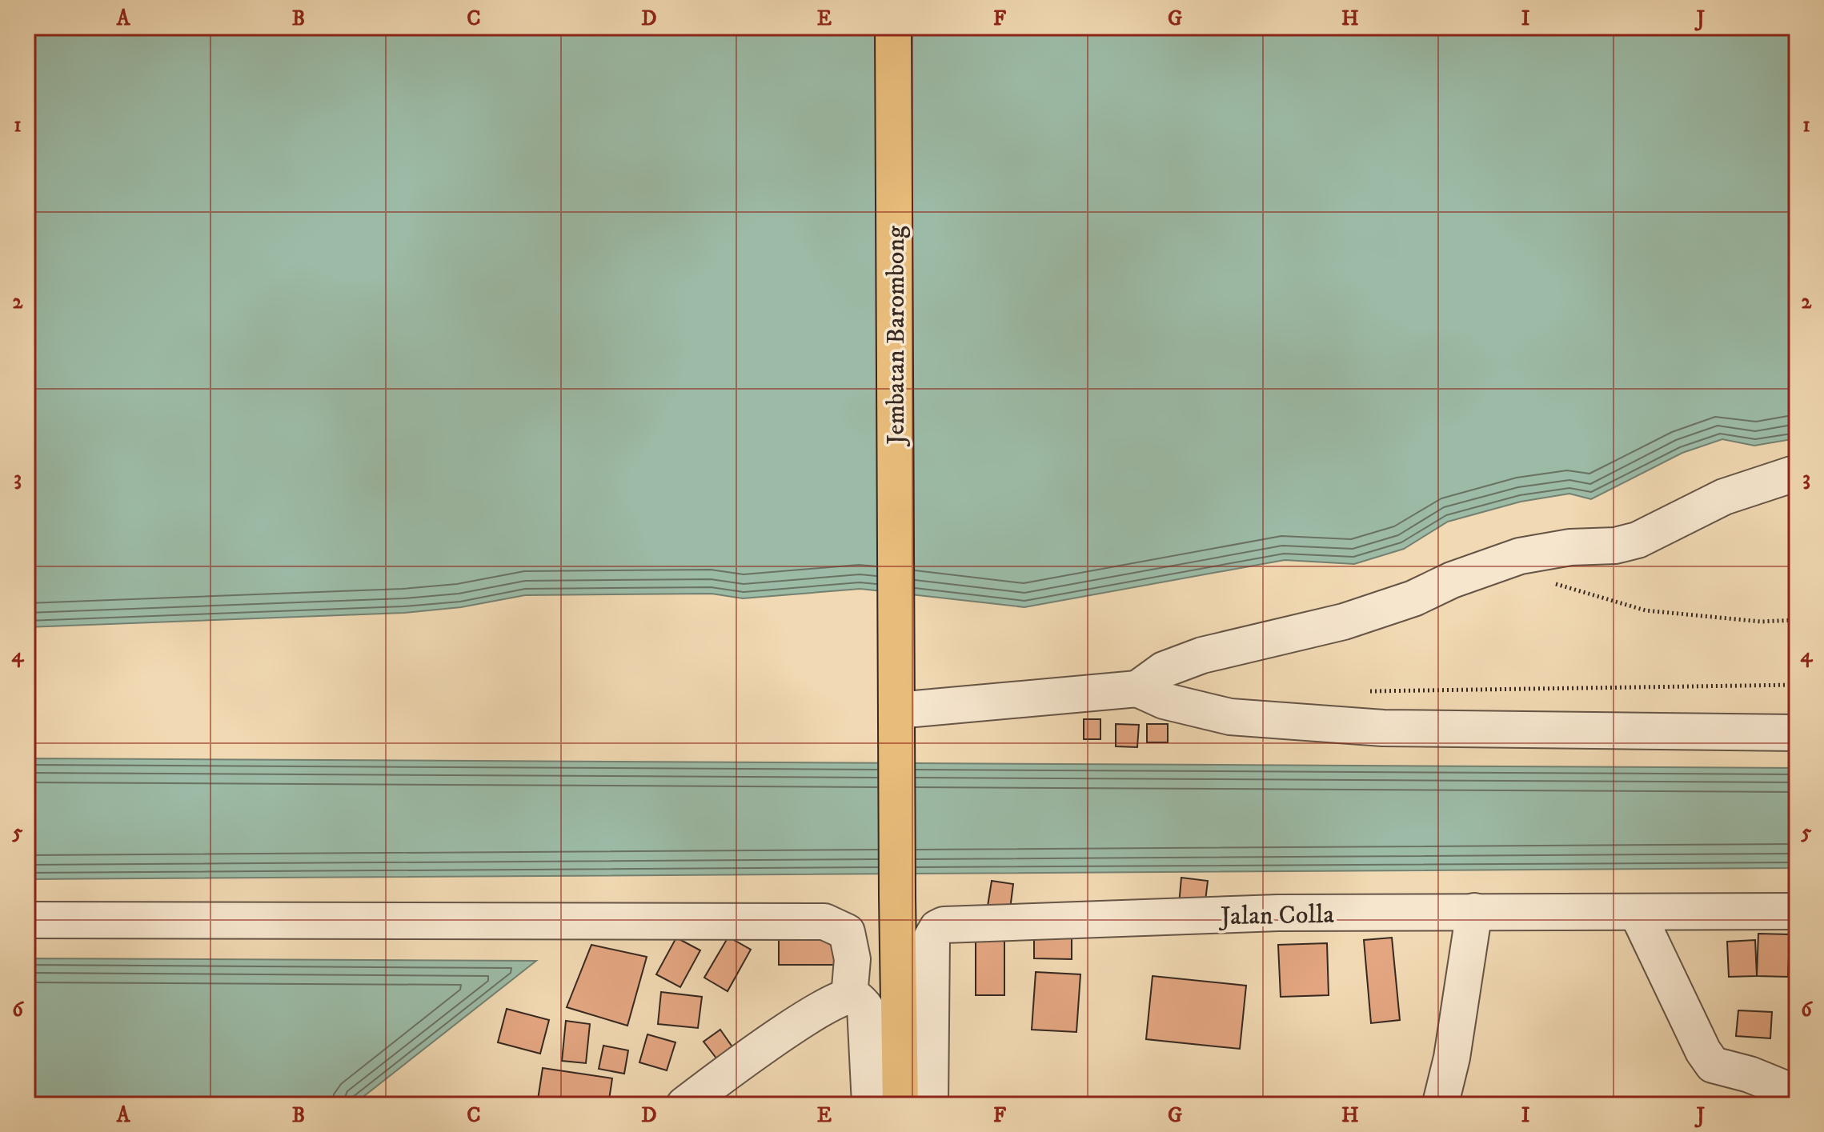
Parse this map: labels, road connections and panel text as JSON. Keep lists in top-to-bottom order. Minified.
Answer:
{"streets":{"main road":["Jembatan Barombong"],"street":["Jalan Colla"]},"grid":{"columns":["A","B","C","D","E","F","G","H","I","J"],"rows":["1","2","3","4","5","6"]}}
